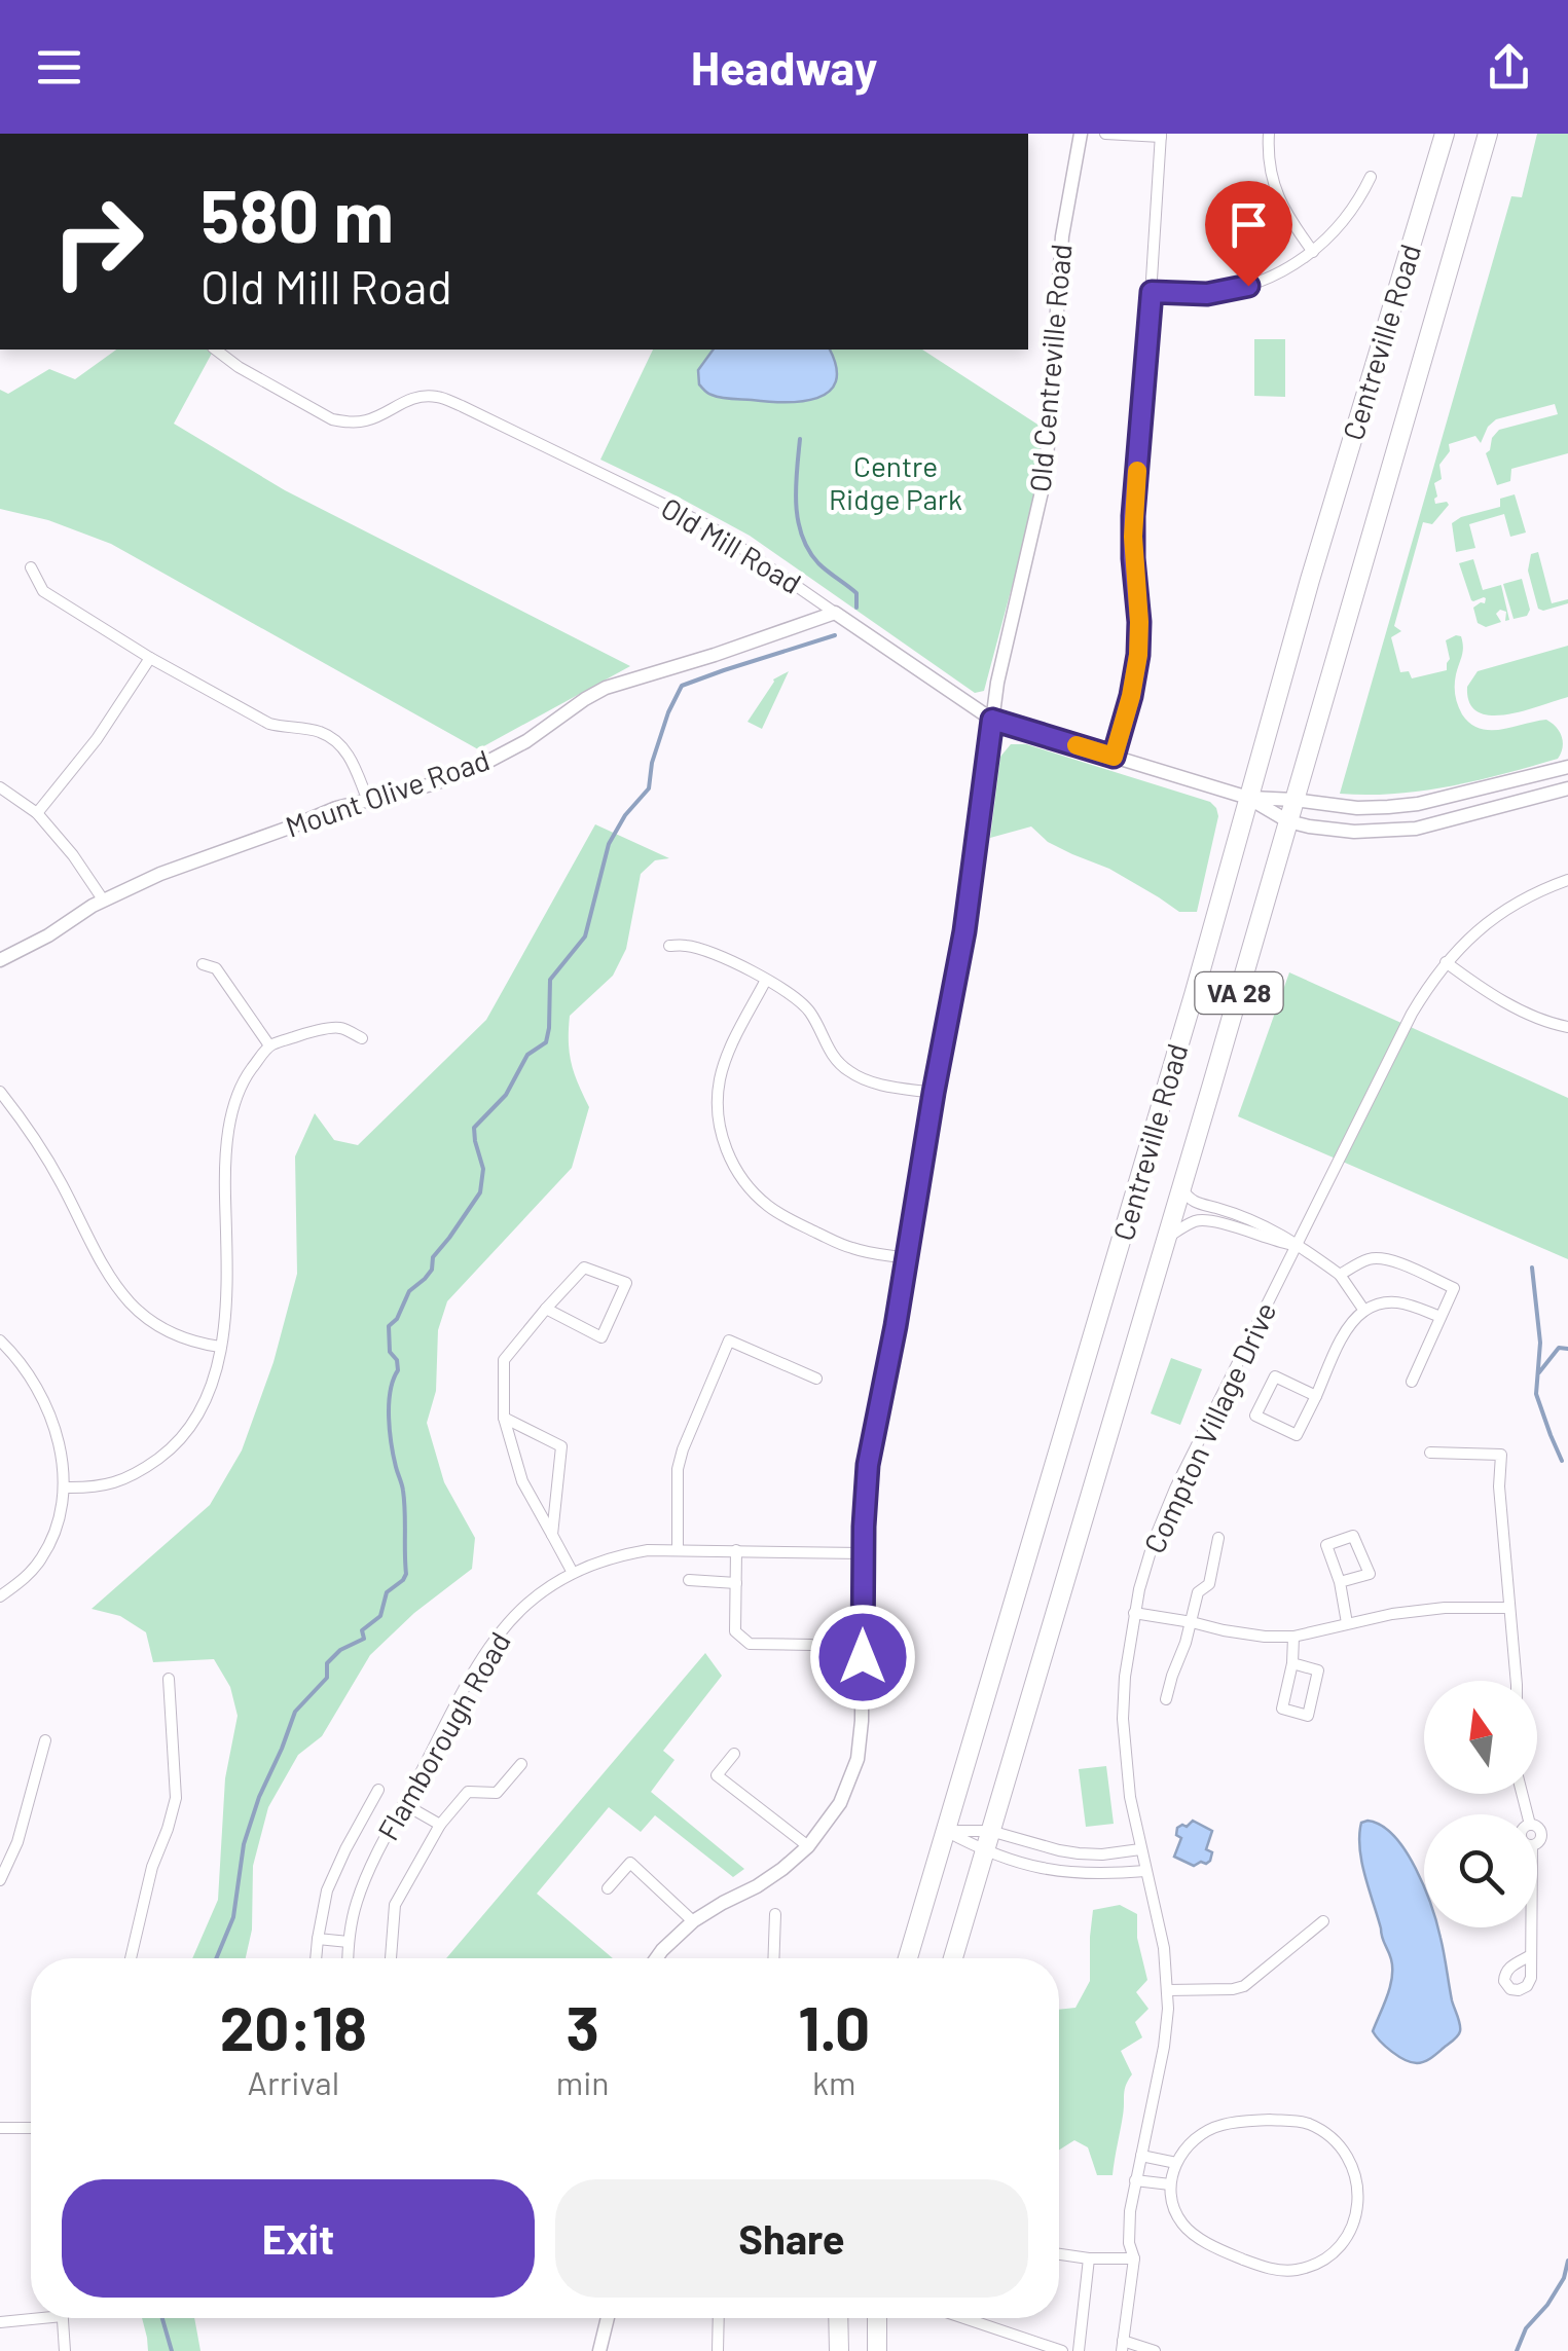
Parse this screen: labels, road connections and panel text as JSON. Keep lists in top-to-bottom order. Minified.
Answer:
{"streets":{"highway":["Centreville Road","VA 28"],"street":["Old Centreville Road","Old Mill Road","Mount Olive Road","Compton Village Drive","Flamborough Road"]},"crossings":[["Centreville Road","Old Mill Road"],["Old Centreville Road","Old Mill Road"],["Old Centreville Road","Flamborough Road"],["Old Mill Road","Mount Olive Road"]],"parks":["Centre Ridge Park"],"north":"top","page":{"header":"Headway","turn":["580 m","Old Mill Road"],"eta":["20:18","Arrival","3","min","1.0","km"],"buttons":["Exit","Share"]}}
